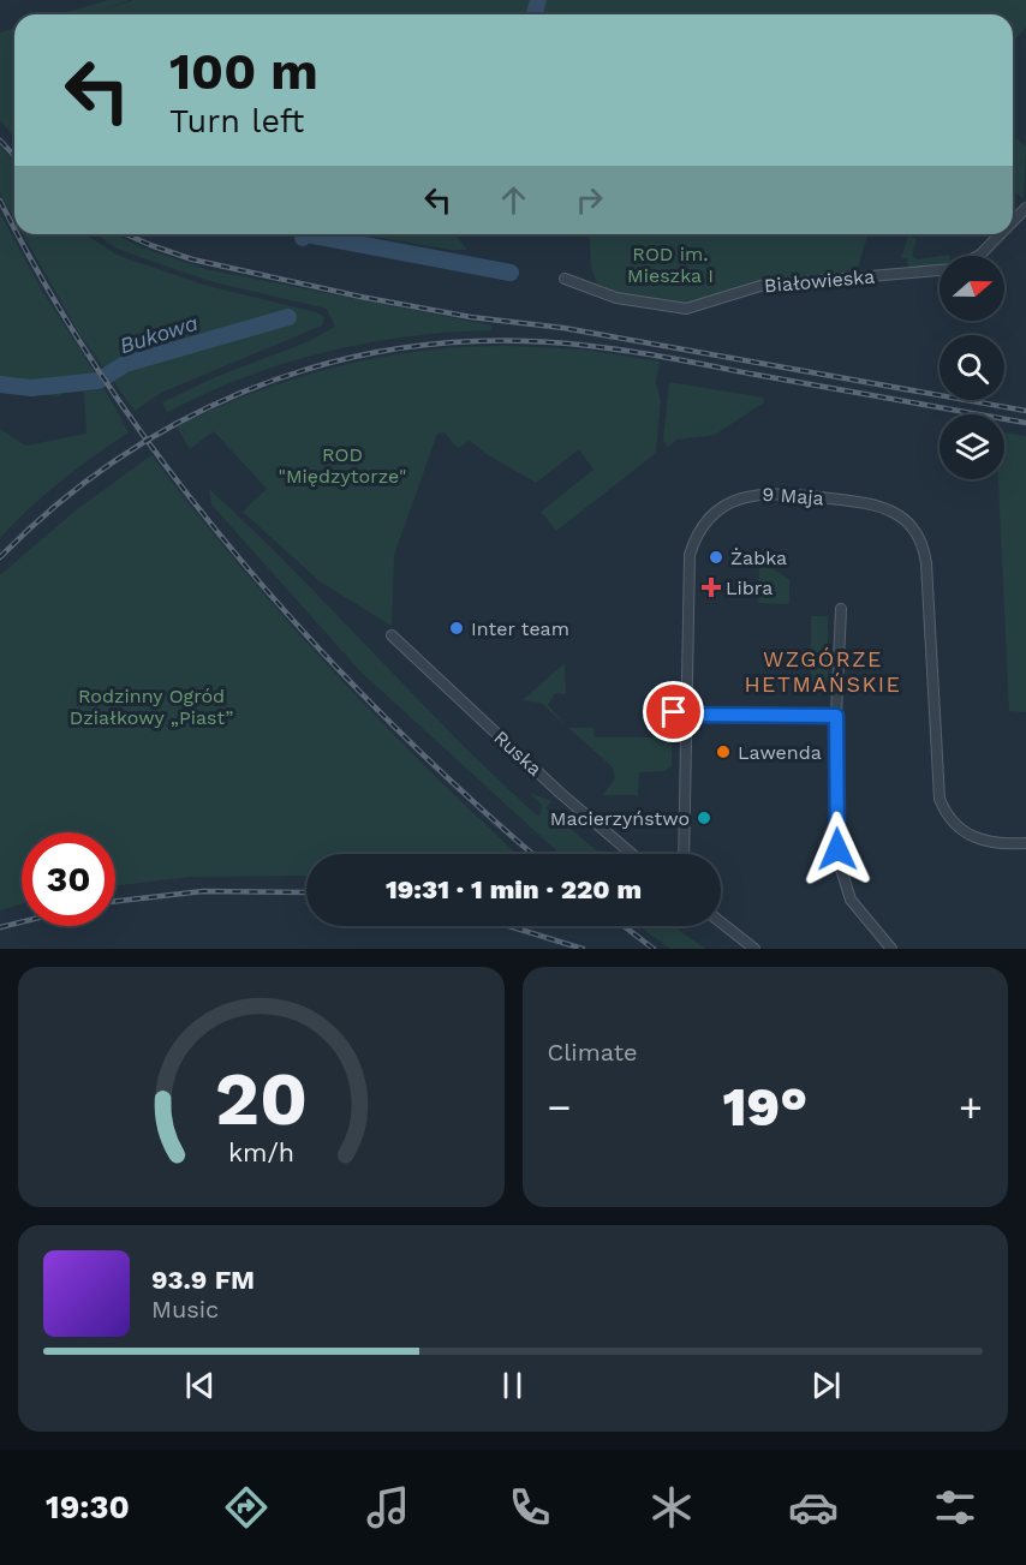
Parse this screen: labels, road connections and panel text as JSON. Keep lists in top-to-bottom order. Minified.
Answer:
{"streets":{"street":["Białowieska","9 Maja","Ruska"]},"districts":["WZGÓRZE HETMAŃSKIE"],"water":["Bukowa"],"parks":["ROD im. Mieszka I","ROD \"Międzytorze\"","Rodzinny Ogród Działkowy „Piast”"],"places":{"other":["Żabka","Inter team","Lawenda","Macierzyństwo"],"health":["Libra"]},"north":"right","page":{"turn":["100 m","Turn left"],"limit":"30","trip":"19:31 · 1 min · 220 m","tile":"Climate","heat":["−","19°","+"],"song":["93.9 FM","Music"],"tabs":"19:30","gauge":["20","km/h"]}}
